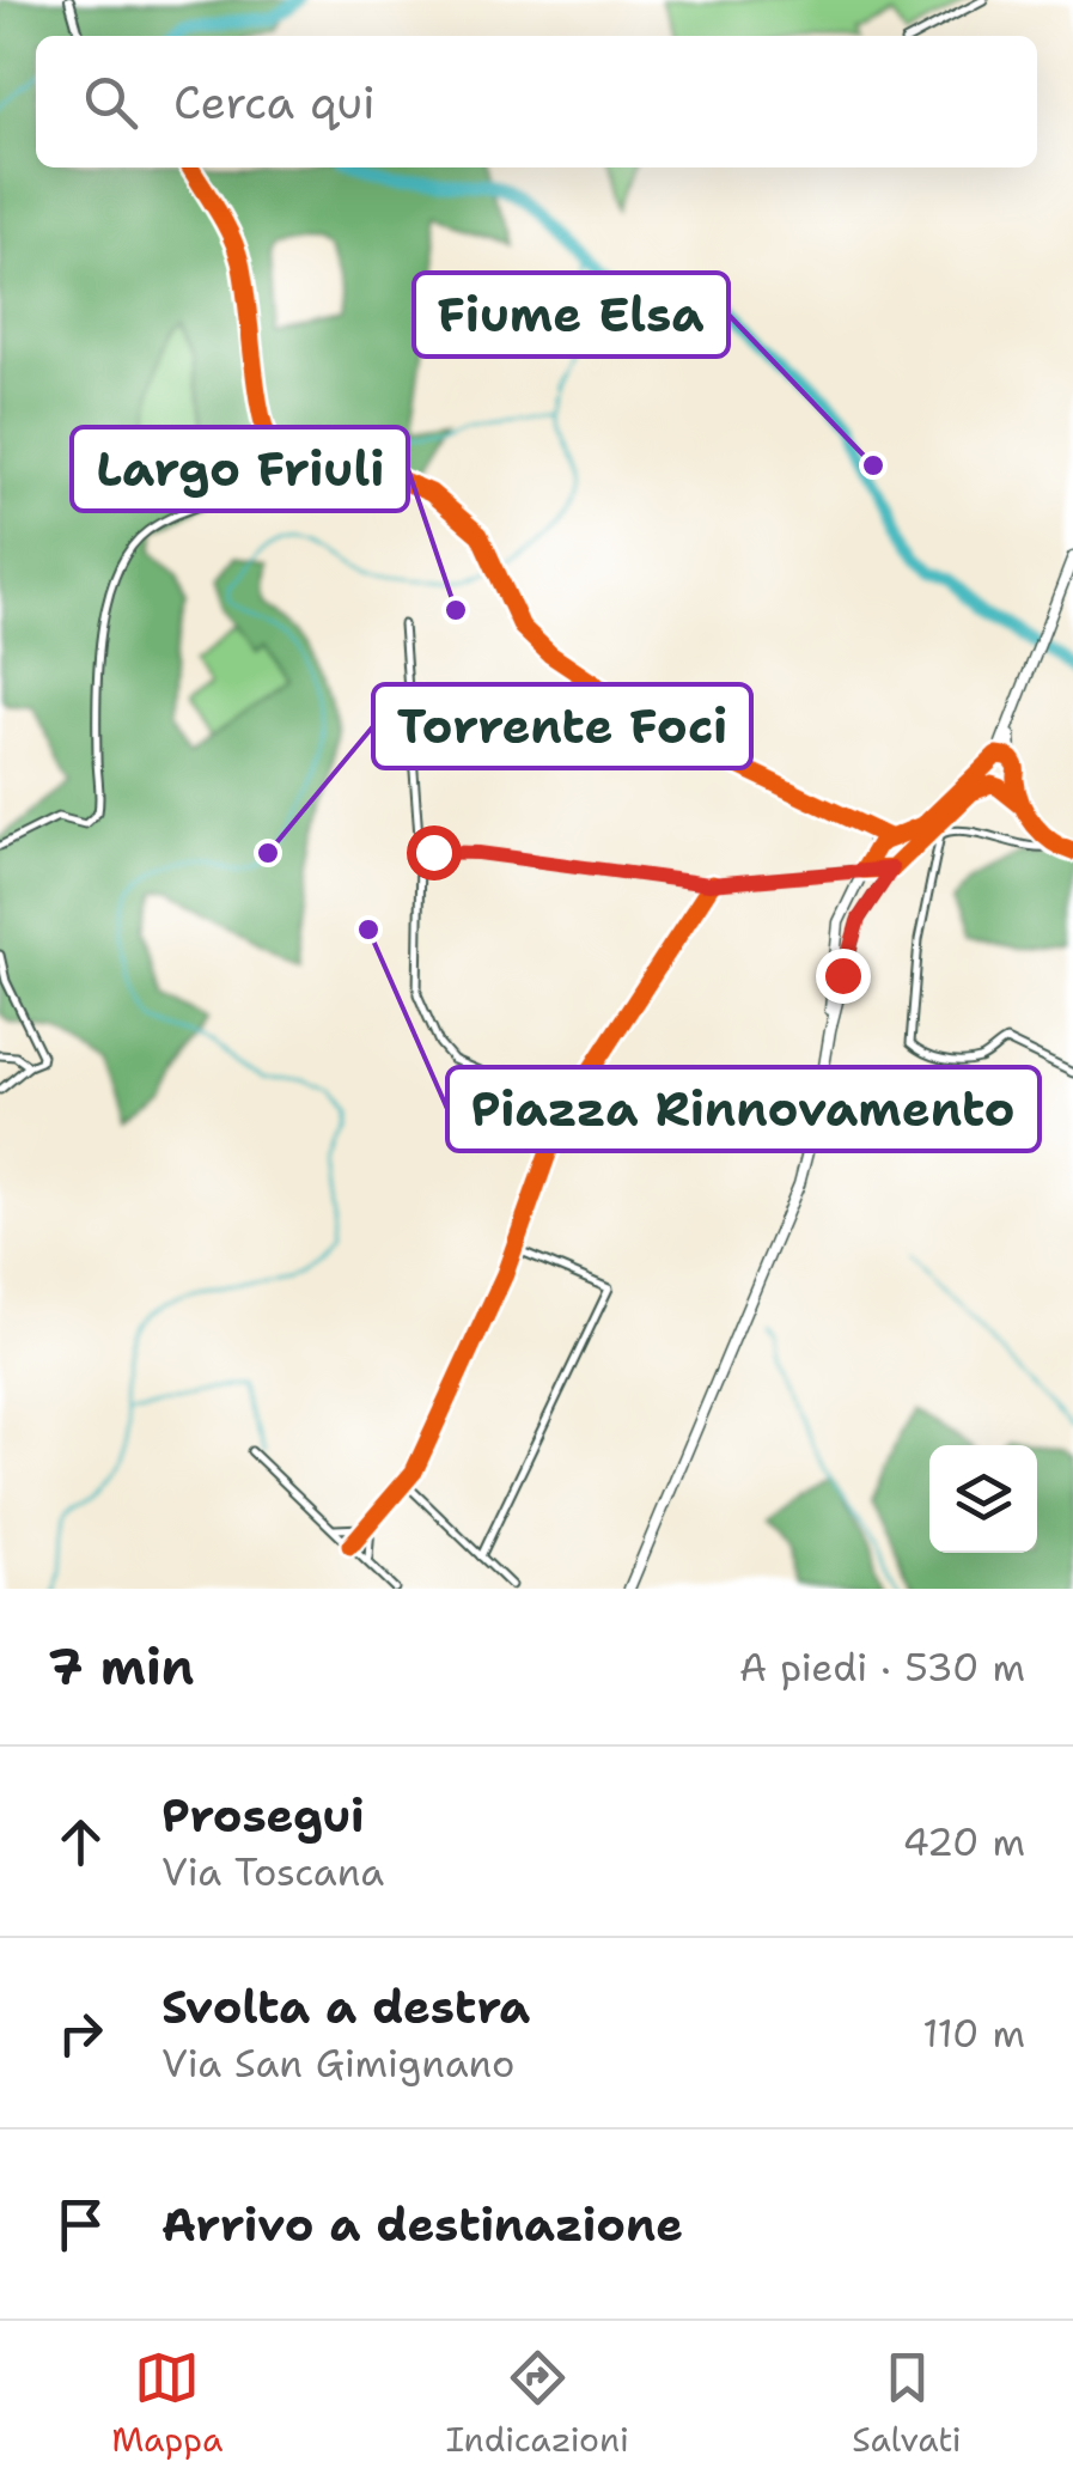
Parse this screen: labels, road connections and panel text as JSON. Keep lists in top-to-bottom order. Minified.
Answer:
{"places":["Fiume Elsa","Largo Friuli","Torrente Foci","Piazza Rinnovamento"],"page":{"search":"Cerca qui","heading":["7 min","A piedi · 530 m"],"list":[["Prosegui","Via Toscana","420 m"],["Svolta a destra","Via San Gimignano","110 m"],"Arrivo a destinazione"],"nav":["Mappa","Indicazioni","Salvati"]}}
